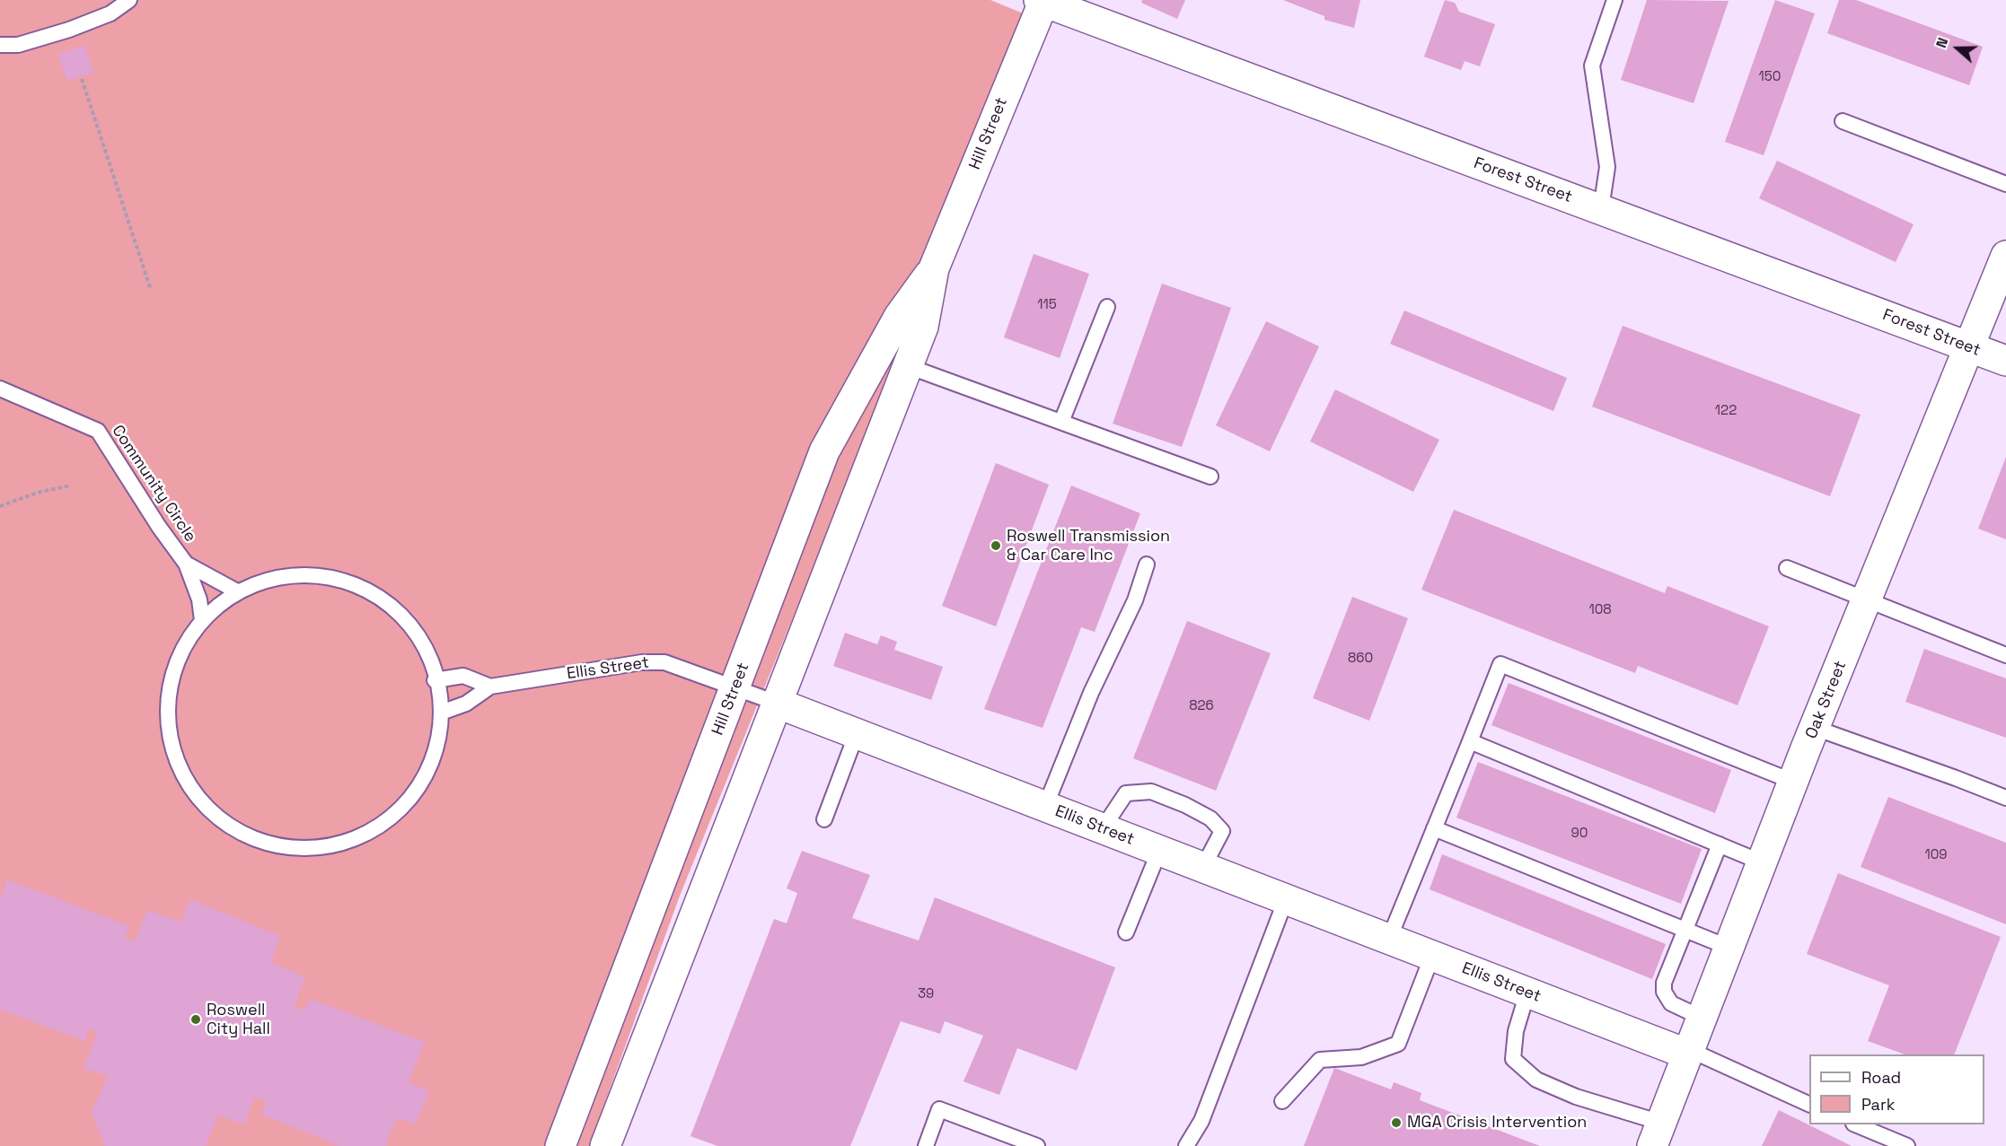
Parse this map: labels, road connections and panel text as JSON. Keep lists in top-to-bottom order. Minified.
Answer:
{"streets":{"street":["Hill Street","Forest Street","Ellis Street","Oak Street"],"lane":["Community Circle"]},"crossings":[["Hill Street","Forest Street"],["Hill Street","Ellis Street"],["Forest Street","Oak Street"],["Ellis Street","Oak Street"]],"places":["Roswell Transmission & Car Care Inc","Roswell City Hall","MGA Crisis Intervention"],"house_numbers":["150","115","122","108","860","826","90","109","39"],"legend":["Road","Park"],"north":"left"}
